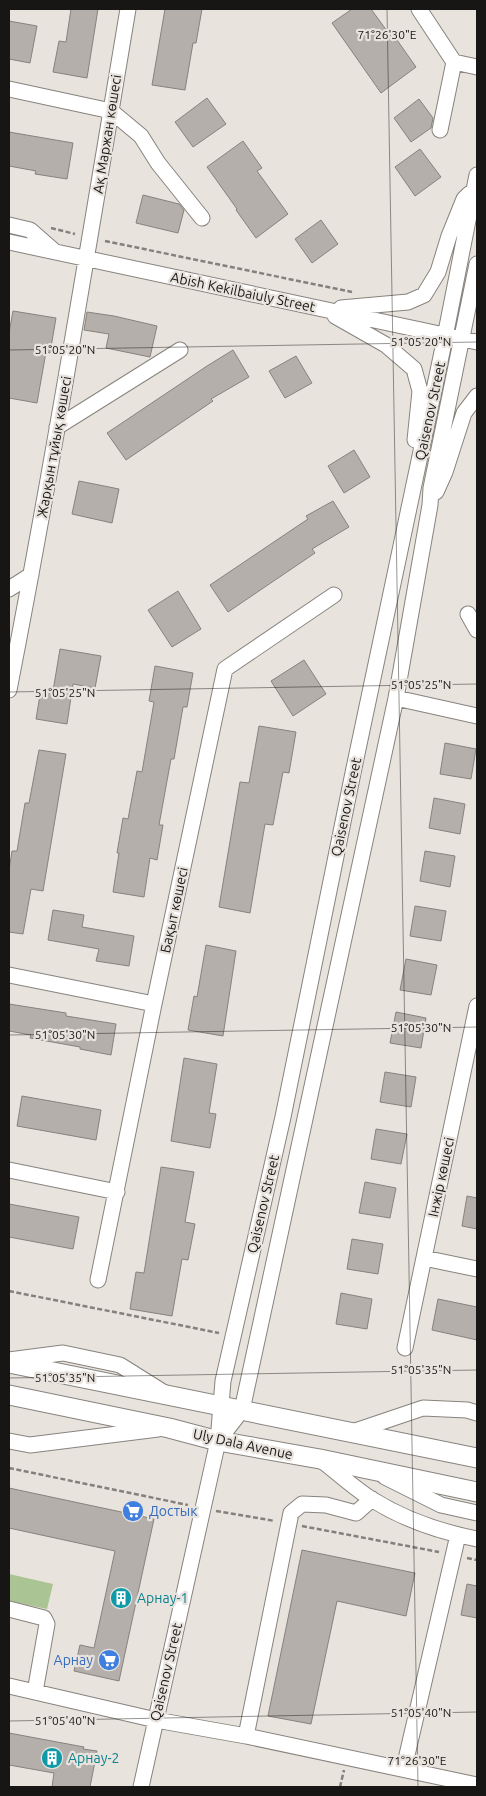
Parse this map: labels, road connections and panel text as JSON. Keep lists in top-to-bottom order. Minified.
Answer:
{"streets":{"main road":["Uly Dala Avenue"],"street":["Ақ Маржан көшесі","Abish Kekilbaiuly Street","Qaisenov Street","Жарқын тұйық көшесі","Бақыт көшесі","Інжір көшесі"]},"crossings":[["Ақ Маржан көшесі","Abish Kekilbaiuly Street"],["Ақ Маржан көшесі","Жарқын тұйық көшесі"],["Abish Kekilbaiuly Street","Qaisenov Street"],["Abish Kekilbaiuly Street","Жарқын тұйық көшесі"],["Qaisenov Street","Uly Dala Avenue"]],"places":{"supermarket":["Достык","Арнау"],"building":["Арнау-1","Арнау-2"]},"coordinates":["71°26'30\"E","51°05'20\"N","51°05'25\"N","51°05'30\"N","51°05'35\"N","51°05'40\"N"]}
